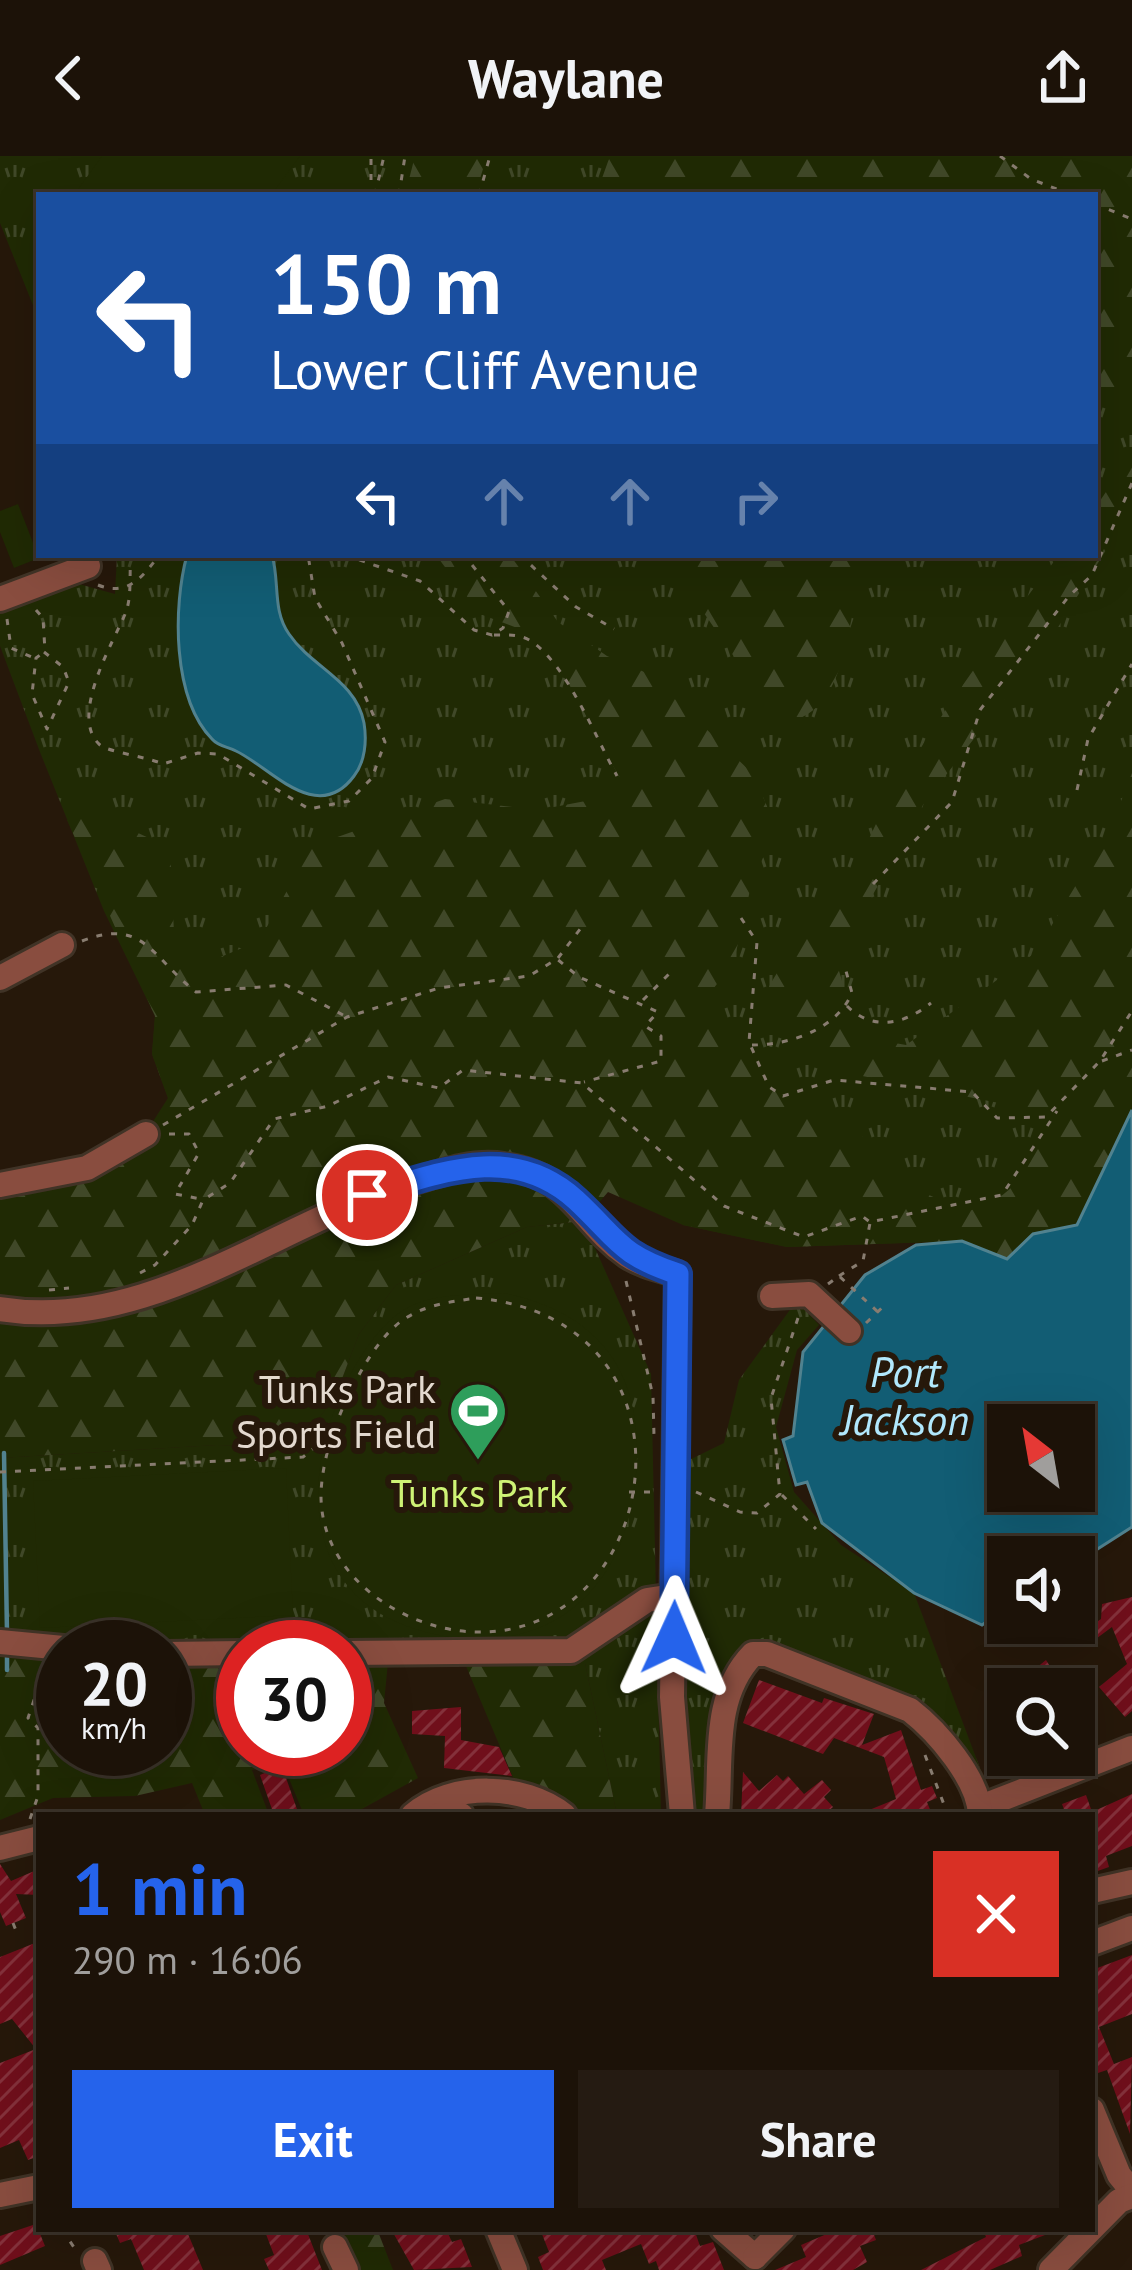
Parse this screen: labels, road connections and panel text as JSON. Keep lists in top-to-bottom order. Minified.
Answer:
{"water":["Port Jackson"],"parks":["Tunks Park"],"places":{"sports":["Tunks Park Sports Field"]},"north":"top left","page":{"header":"Waylane","turn":["150 m","Lower Cliff Avenue"],"speed":"20 km/h","limit":"30","heading":["1 min","290 m · 16:06"],"buttons":["Exit","Share"]}}
